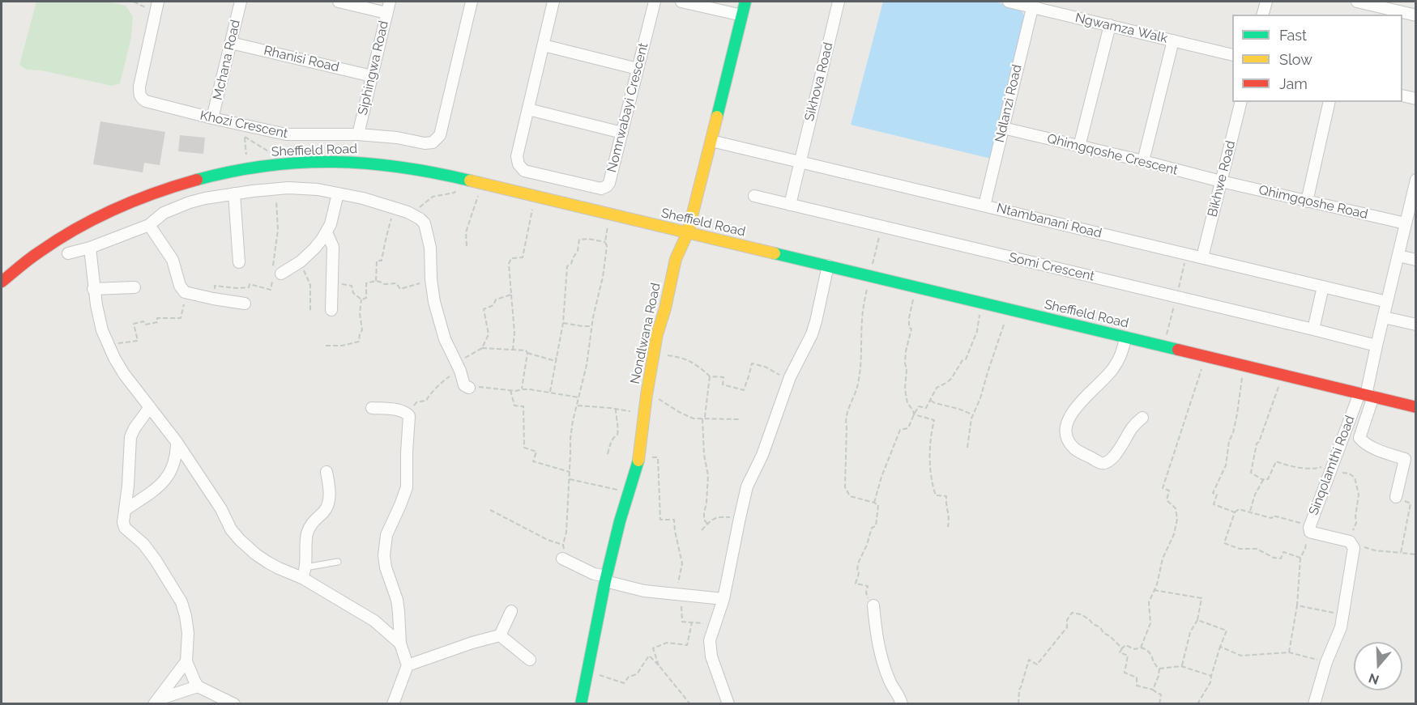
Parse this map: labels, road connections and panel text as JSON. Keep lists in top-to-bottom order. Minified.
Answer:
{"streets":{"street":["Ngwamza Walk","Rhanisi Road","Mchana Road","Siphingwa Road","Sikhova Road","Ndlanzi Road","Nomrwabayi Crescent","Khozi Crescent","Sheffield Road","Qhimgqoshe Crescent","Bikhwe Road","Qhimgqoshe Road","Ntambanani Road","Somi Crescent","Nondlwana Road","Sinqolamthi Road"]},"crossings":[["Ngwamza Walk","Ndlanzi Road"],["Rhanisi Road","Mchana Road"],["Rhanisi Road","Siphingwa Road"],["Mchana Road","Khozi Crescent"],["Siphingwa Road","Khozi Crescent"],["Sikhova Road","Ntambanani Road"],["Ndlanzi Road","Qhimgqoshe Crescent"],["Ndlanzi Road","Ntambanani Road"],["Sheffield Road","Nondlwana Road"],["Sheffield Road","Sinqolamthi Road"],["Qhimgqoshe Crescent","Bikhwe Road"],["Qhimgqoshe Crescent","Qhimgqoshe Road"],["Bikhwe Road","Qhimgqoshe Road"],["Bikhwe Road","Ntambanani Road"],["Qhimgqoshe Road","Sinqolamthi Road"],["Ntambanani Road","Nondlwana Road"],["Ntambanani Road","Sinqolamthi Road"],["Somi Crescent","Sinqolamthi Road"]],"legend":["Fast","Slow","Jam"],"north":"bottom"}
